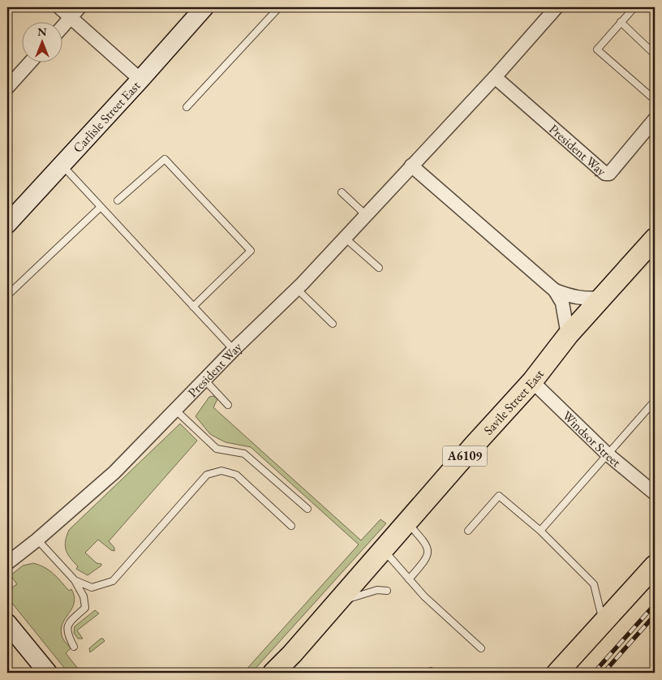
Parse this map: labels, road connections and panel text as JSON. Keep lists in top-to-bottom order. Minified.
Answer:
{"streets":{"main road":["Carlisle Street East","Savile Street East","A6109"],"street":["President Way","Windsor Street"]},"crossings":[["Savile Street East","Windsor Street"]],"north":"top"}
